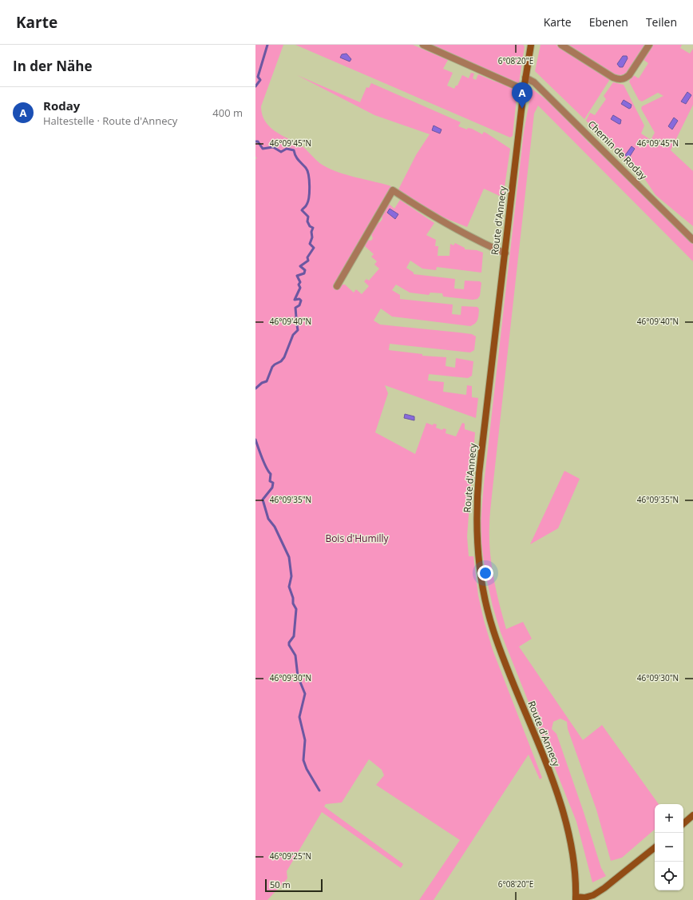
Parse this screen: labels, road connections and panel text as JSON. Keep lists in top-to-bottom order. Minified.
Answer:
{"streets":{"main road":["Route d'Annecy"],"street":["Chemin de Roday"]},"crossings":[["Chemin de Roday","Route d'Annecy"]],"parks":["Bois d'Humilly"],"scale_bar":"50 m","page":{"header":"Karte","nav":["Karte","Ebenen","Teilen"],"heading":"In der Nähe","pins":"A","list":[{"mark":"A","name":"Roday","note":"Haltestelle · Route d'Annecy","value":"400 m"}],"map_buttons":["+","−"],"scale":"50 m"},"coordinates":["6°08'20\"E","46°09'45\"N","46°09'40\"N","46°09'35\"N","46°09'30\"N","46°09'25\"N"]}
